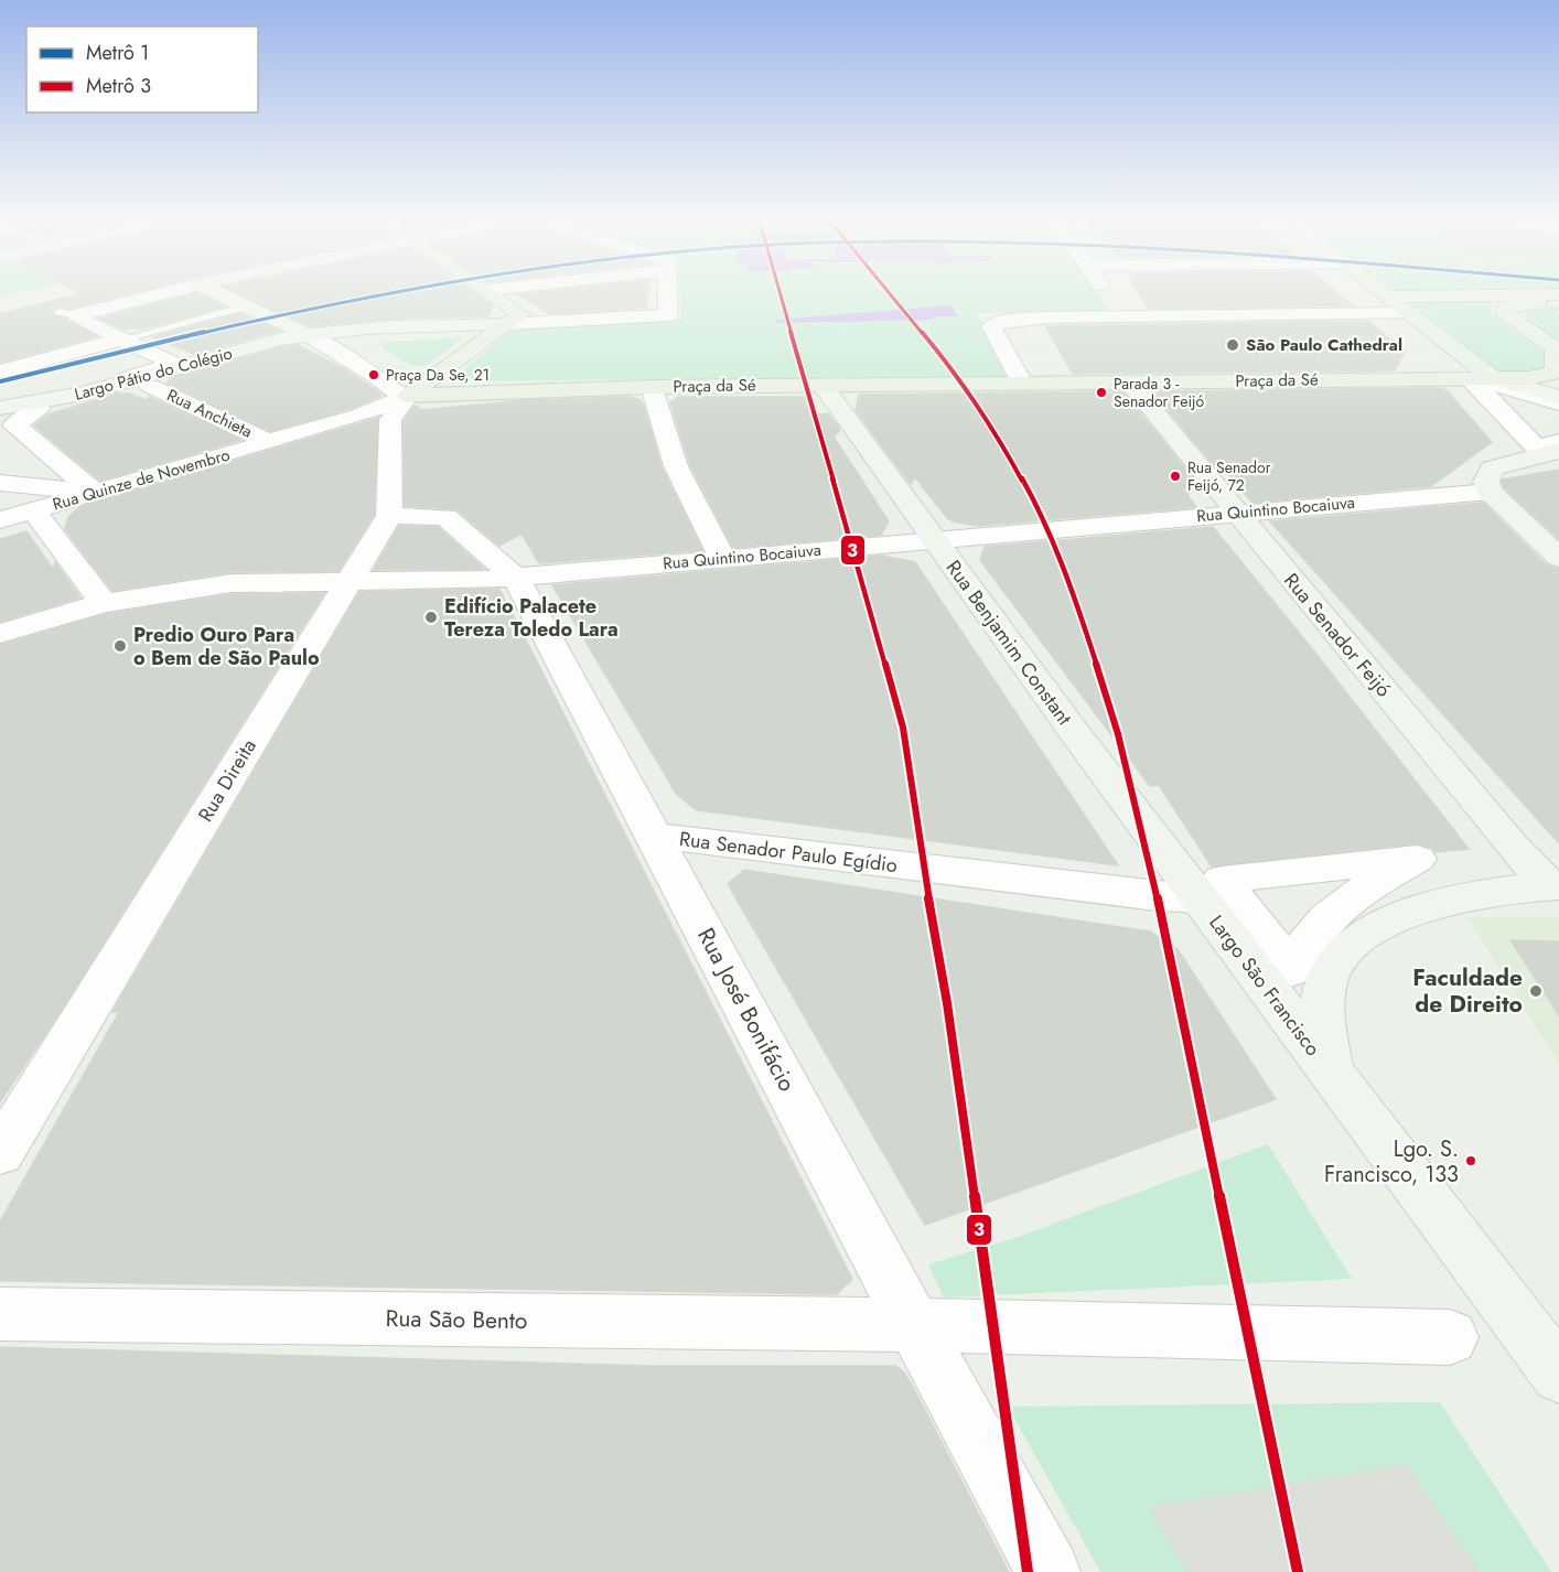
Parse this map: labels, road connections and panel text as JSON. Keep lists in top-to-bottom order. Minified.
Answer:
{"streets":{"main road":["Largo Pátio do Colégio","Praça da Sé","Rua Senador Feijó","Rua Benjamim Constant","Largo São Francisco"],"street":["Rua Anchieta","Rua Quinze de Novembro","Rua Quintino Bocaiuva","Rua Direita","Rua Senador Paulo Egídio","Rua José Bonifácio","Rua São Bento"]},"crossings":[["Praça da Sé","Rua Quinze de Novembro"],["Praça da Sé","Rua Senador Feijó"],["Praça da Sé","Rua Benjamim Constant"],["Rua Anchieta","Rua Quinze de Novembro"],["Rua Quintino Bocaiuva","Rua Senador Feijó"],["Rua Quintino Bocaiuva","Rua Benjamim Constant"],["Rua Quintino Bocaiuva","Rua Direita"],["Rua Quintino Bocaiuva","Rua José Bonifácio"],["Rua Senador Feijó","Largo São Francisco"],["Rua Benjamim Constant","Rua Senador Paulo Egídio"],["Rua Benjamim Constant","Largo São Francisco"],["Rua Direita","Rua José Bonifácio"],["Rua Senador Paulo Egídio","Largo São Francisco"],["Rua Senador Paulo Egídio","Rua José Bonifácio"],["Rua José Bonifácio","Rua São Bento"]],"places":["São Paulo Cathedral","Praça Da Se, 21","Parada 3 - Senador Feijó","Rua Senador Feijó, 72","Edifício Palacete Tereza Toledo Lara","Predio Ouro Para o Bem de São Paulo","Faculdade de Direito","Lgo. S. Francisco, 133"],"lines":["metro line 1","metro line 3"],"legend":["Metrô 1","Metrô 3"]}
